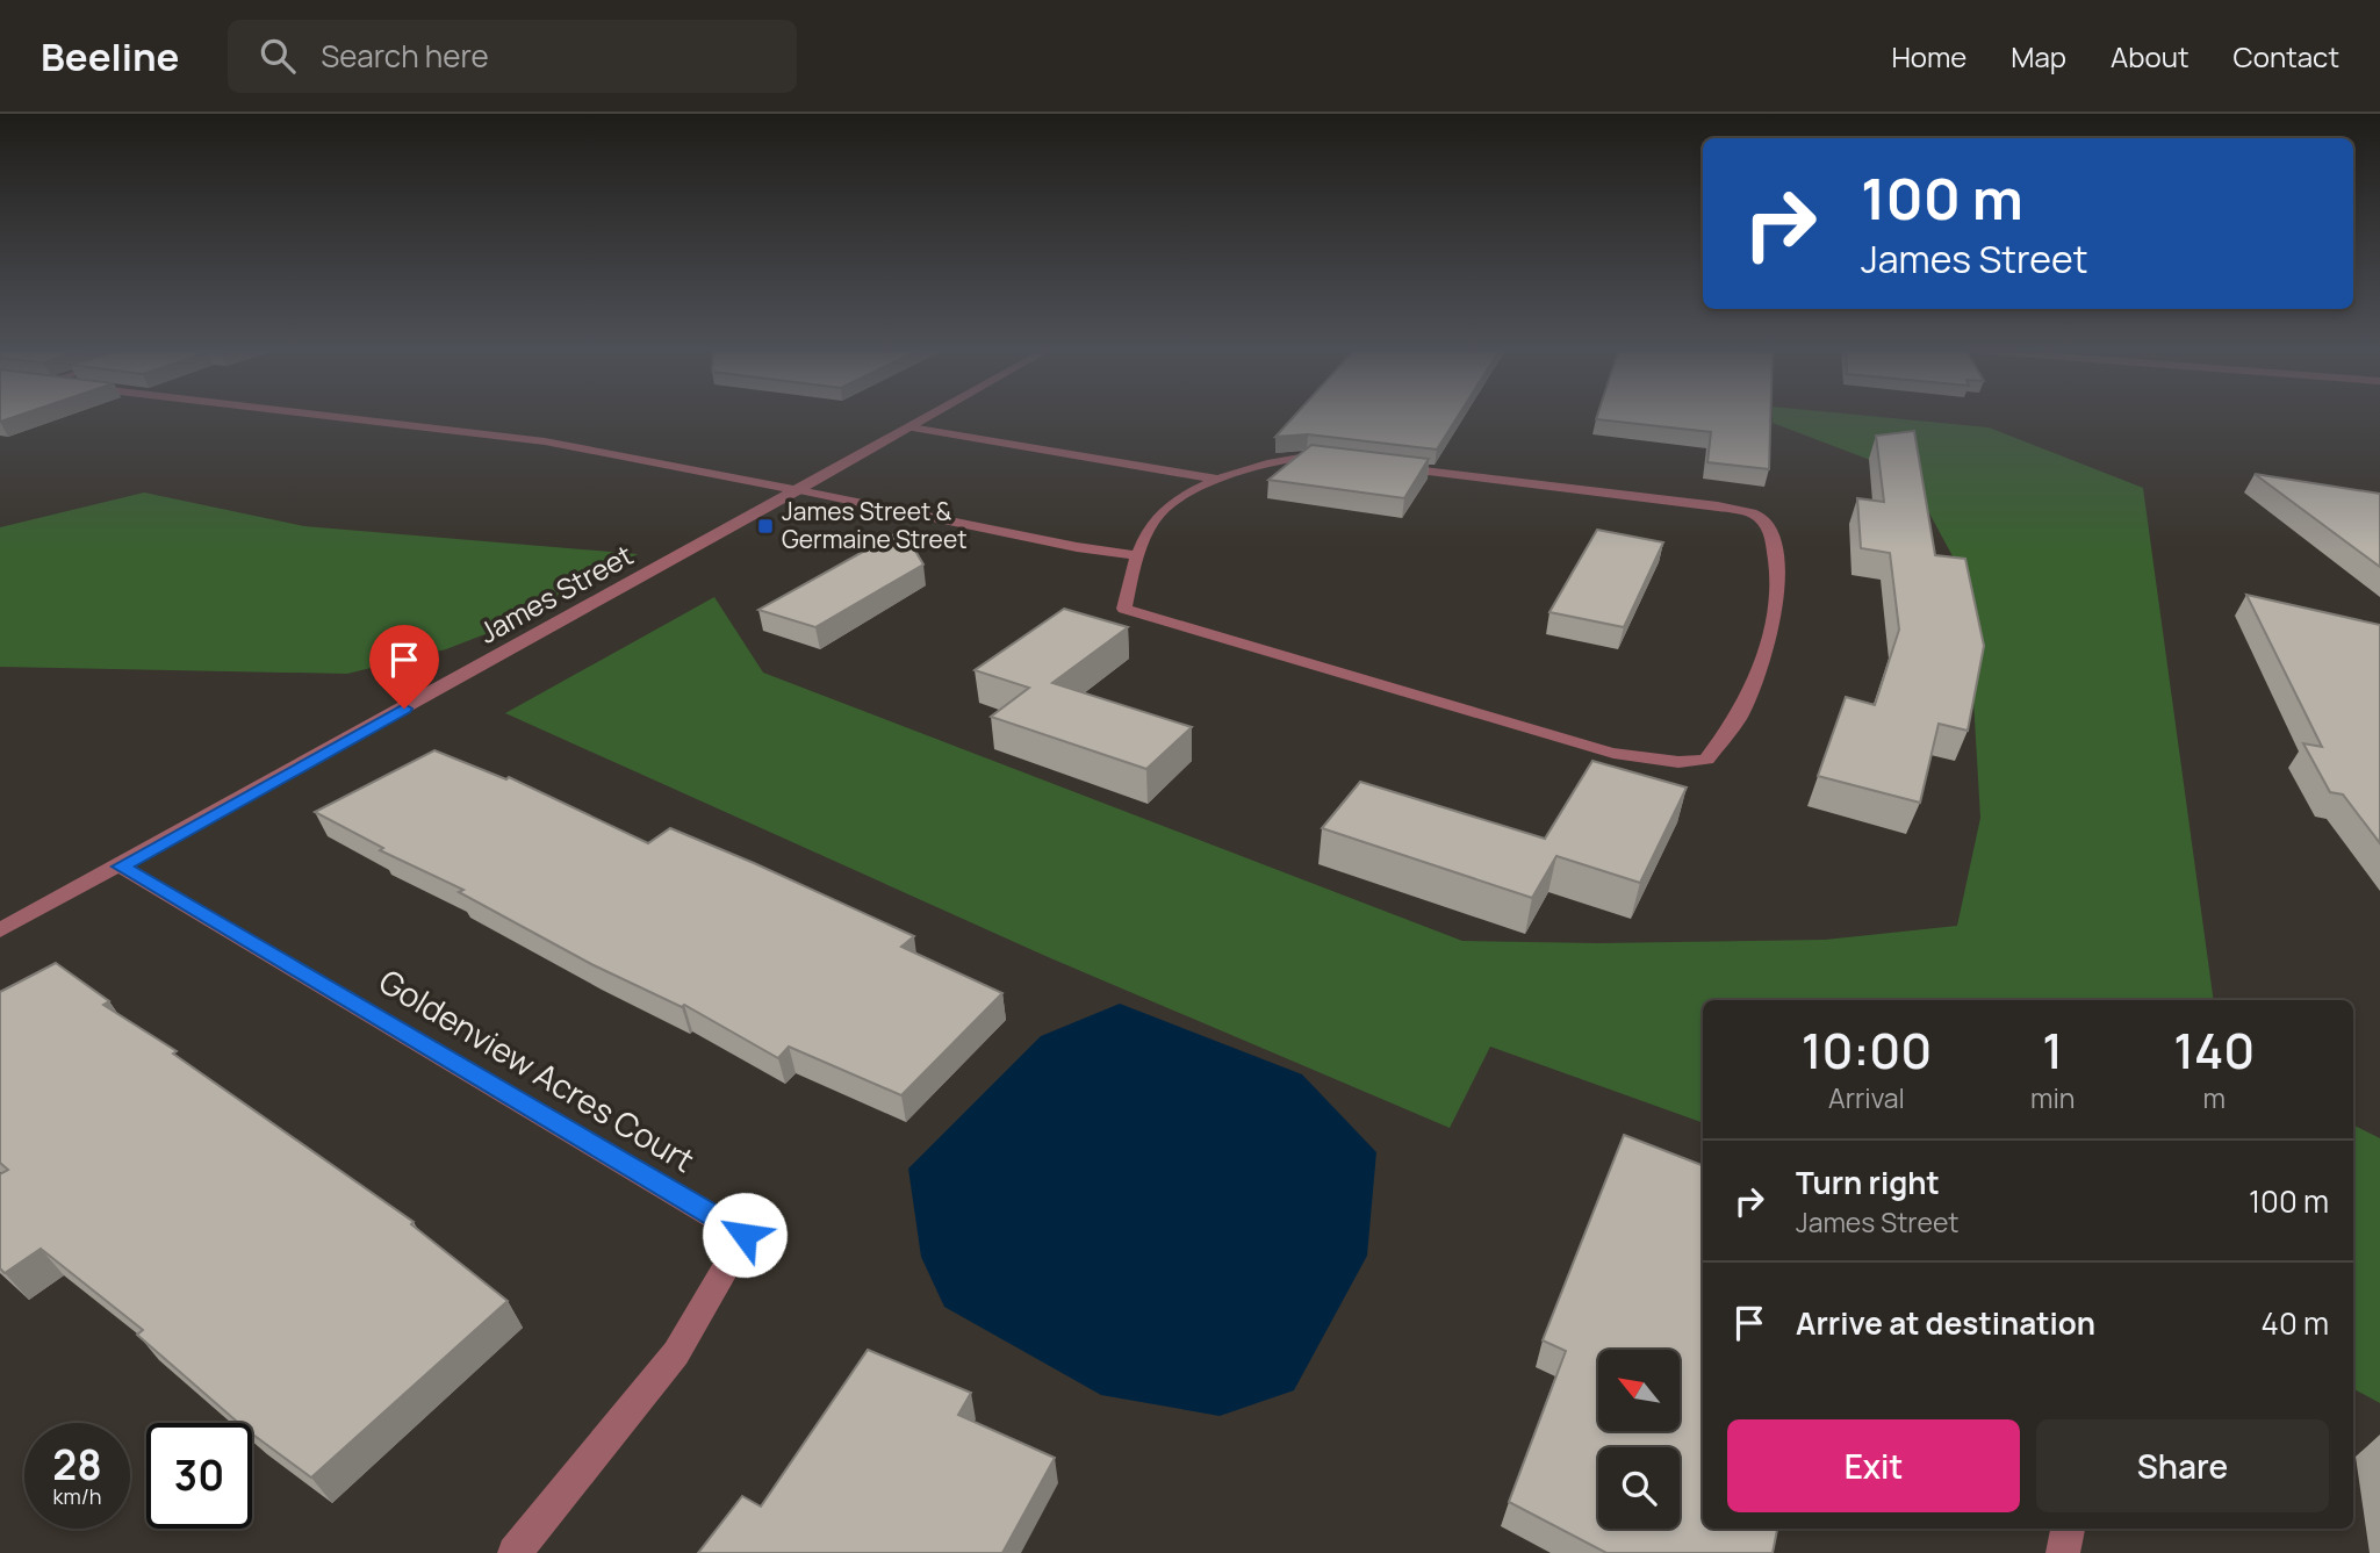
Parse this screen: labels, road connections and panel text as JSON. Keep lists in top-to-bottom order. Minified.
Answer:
{"streets":{"street":["James Street","Goldenview Acres Court"]},"crossings":[["James Street","Goldenview Acres Court"]],"places":{"transit":["James Street & Germaine Street"]},"north":"top left","page":{"header":"Beeline","search":"Search here","nav":["Home","Map","About","Contact"],"turn":["100 m","James Street"],"eta":["10:00","Arrival","1","min","140","m"],"list":[{"name":"Turn right","note":"James Street","value":"100 m"},{"name":"Arrive at destination","value":"40 m"}],"buttons":["Exit","Share"],"speed":"28 km/h","limit":"30"}}
